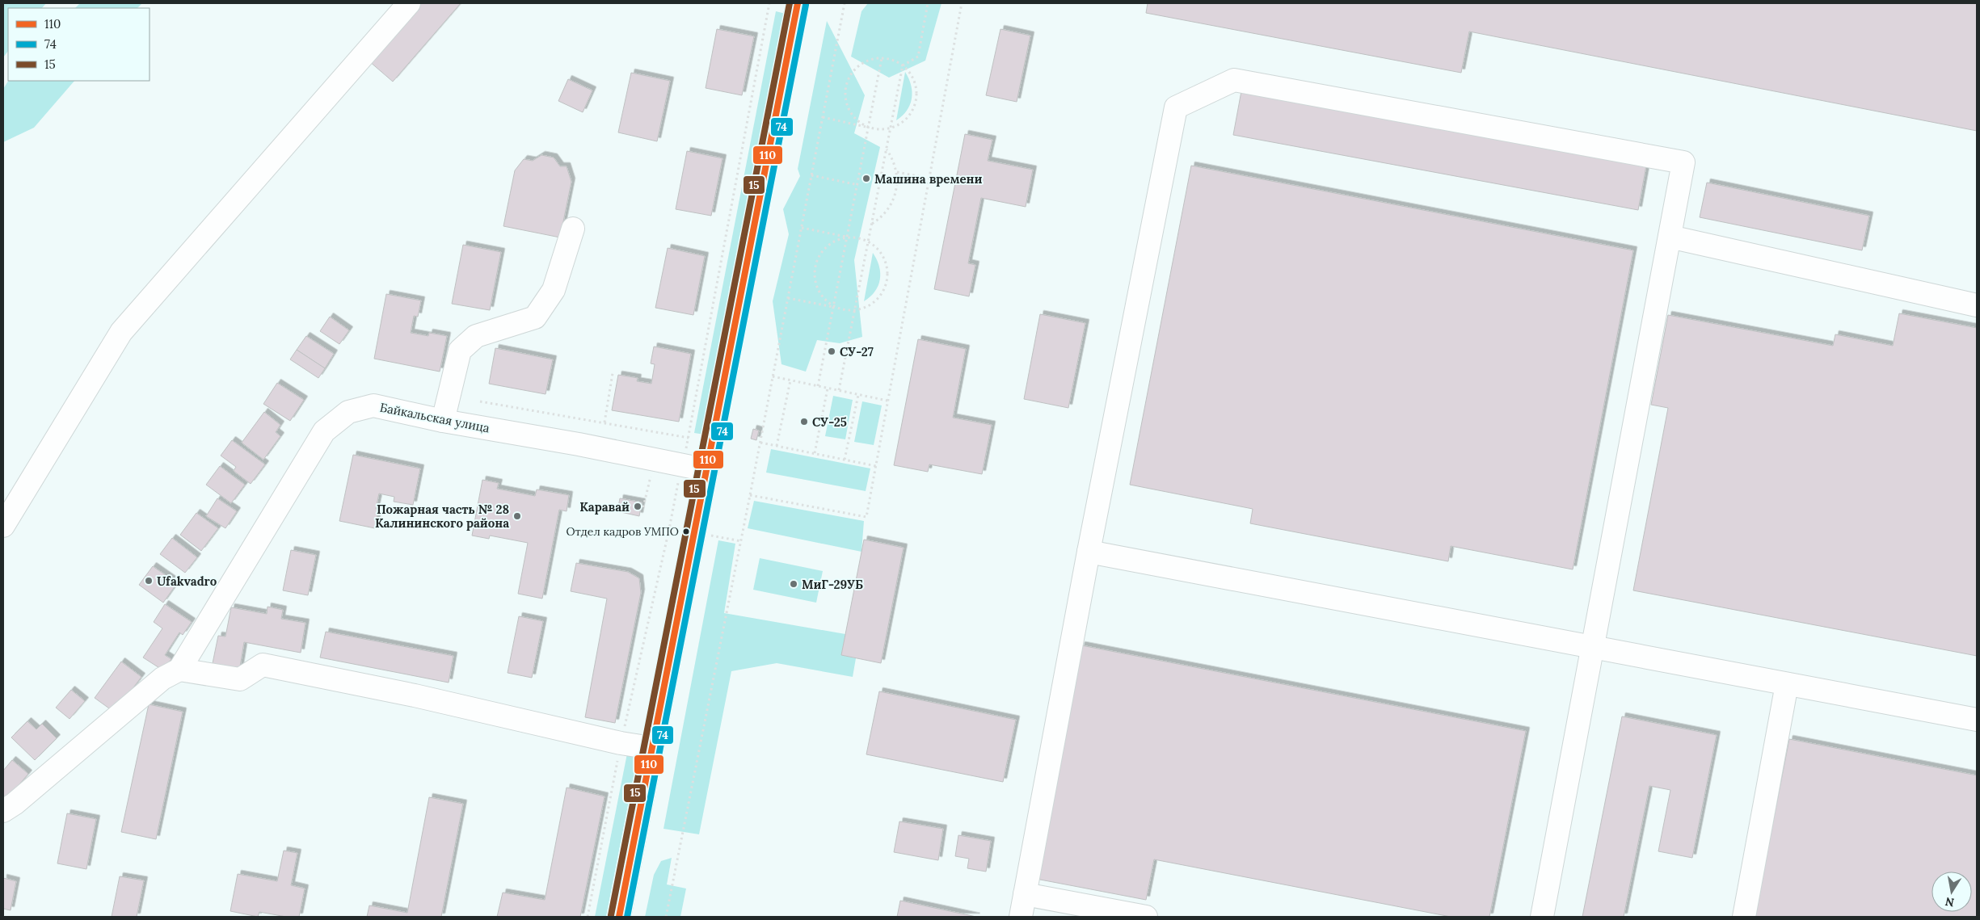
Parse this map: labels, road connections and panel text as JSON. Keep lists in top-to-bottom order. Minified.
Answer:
{"streets":{"lane":["Байкальская улица"]},"places":["Машина времени","СУ-27","СУ-25","Каравай","Пожарная часть № 28 Калининского района","Отдел кадров УМПО","Ufakvadro","МиГ-29УБ"],"lines":["transit line 110","transit line 15","transit line 74"],"legend":["110","74","15"],"north":"bottom"}
